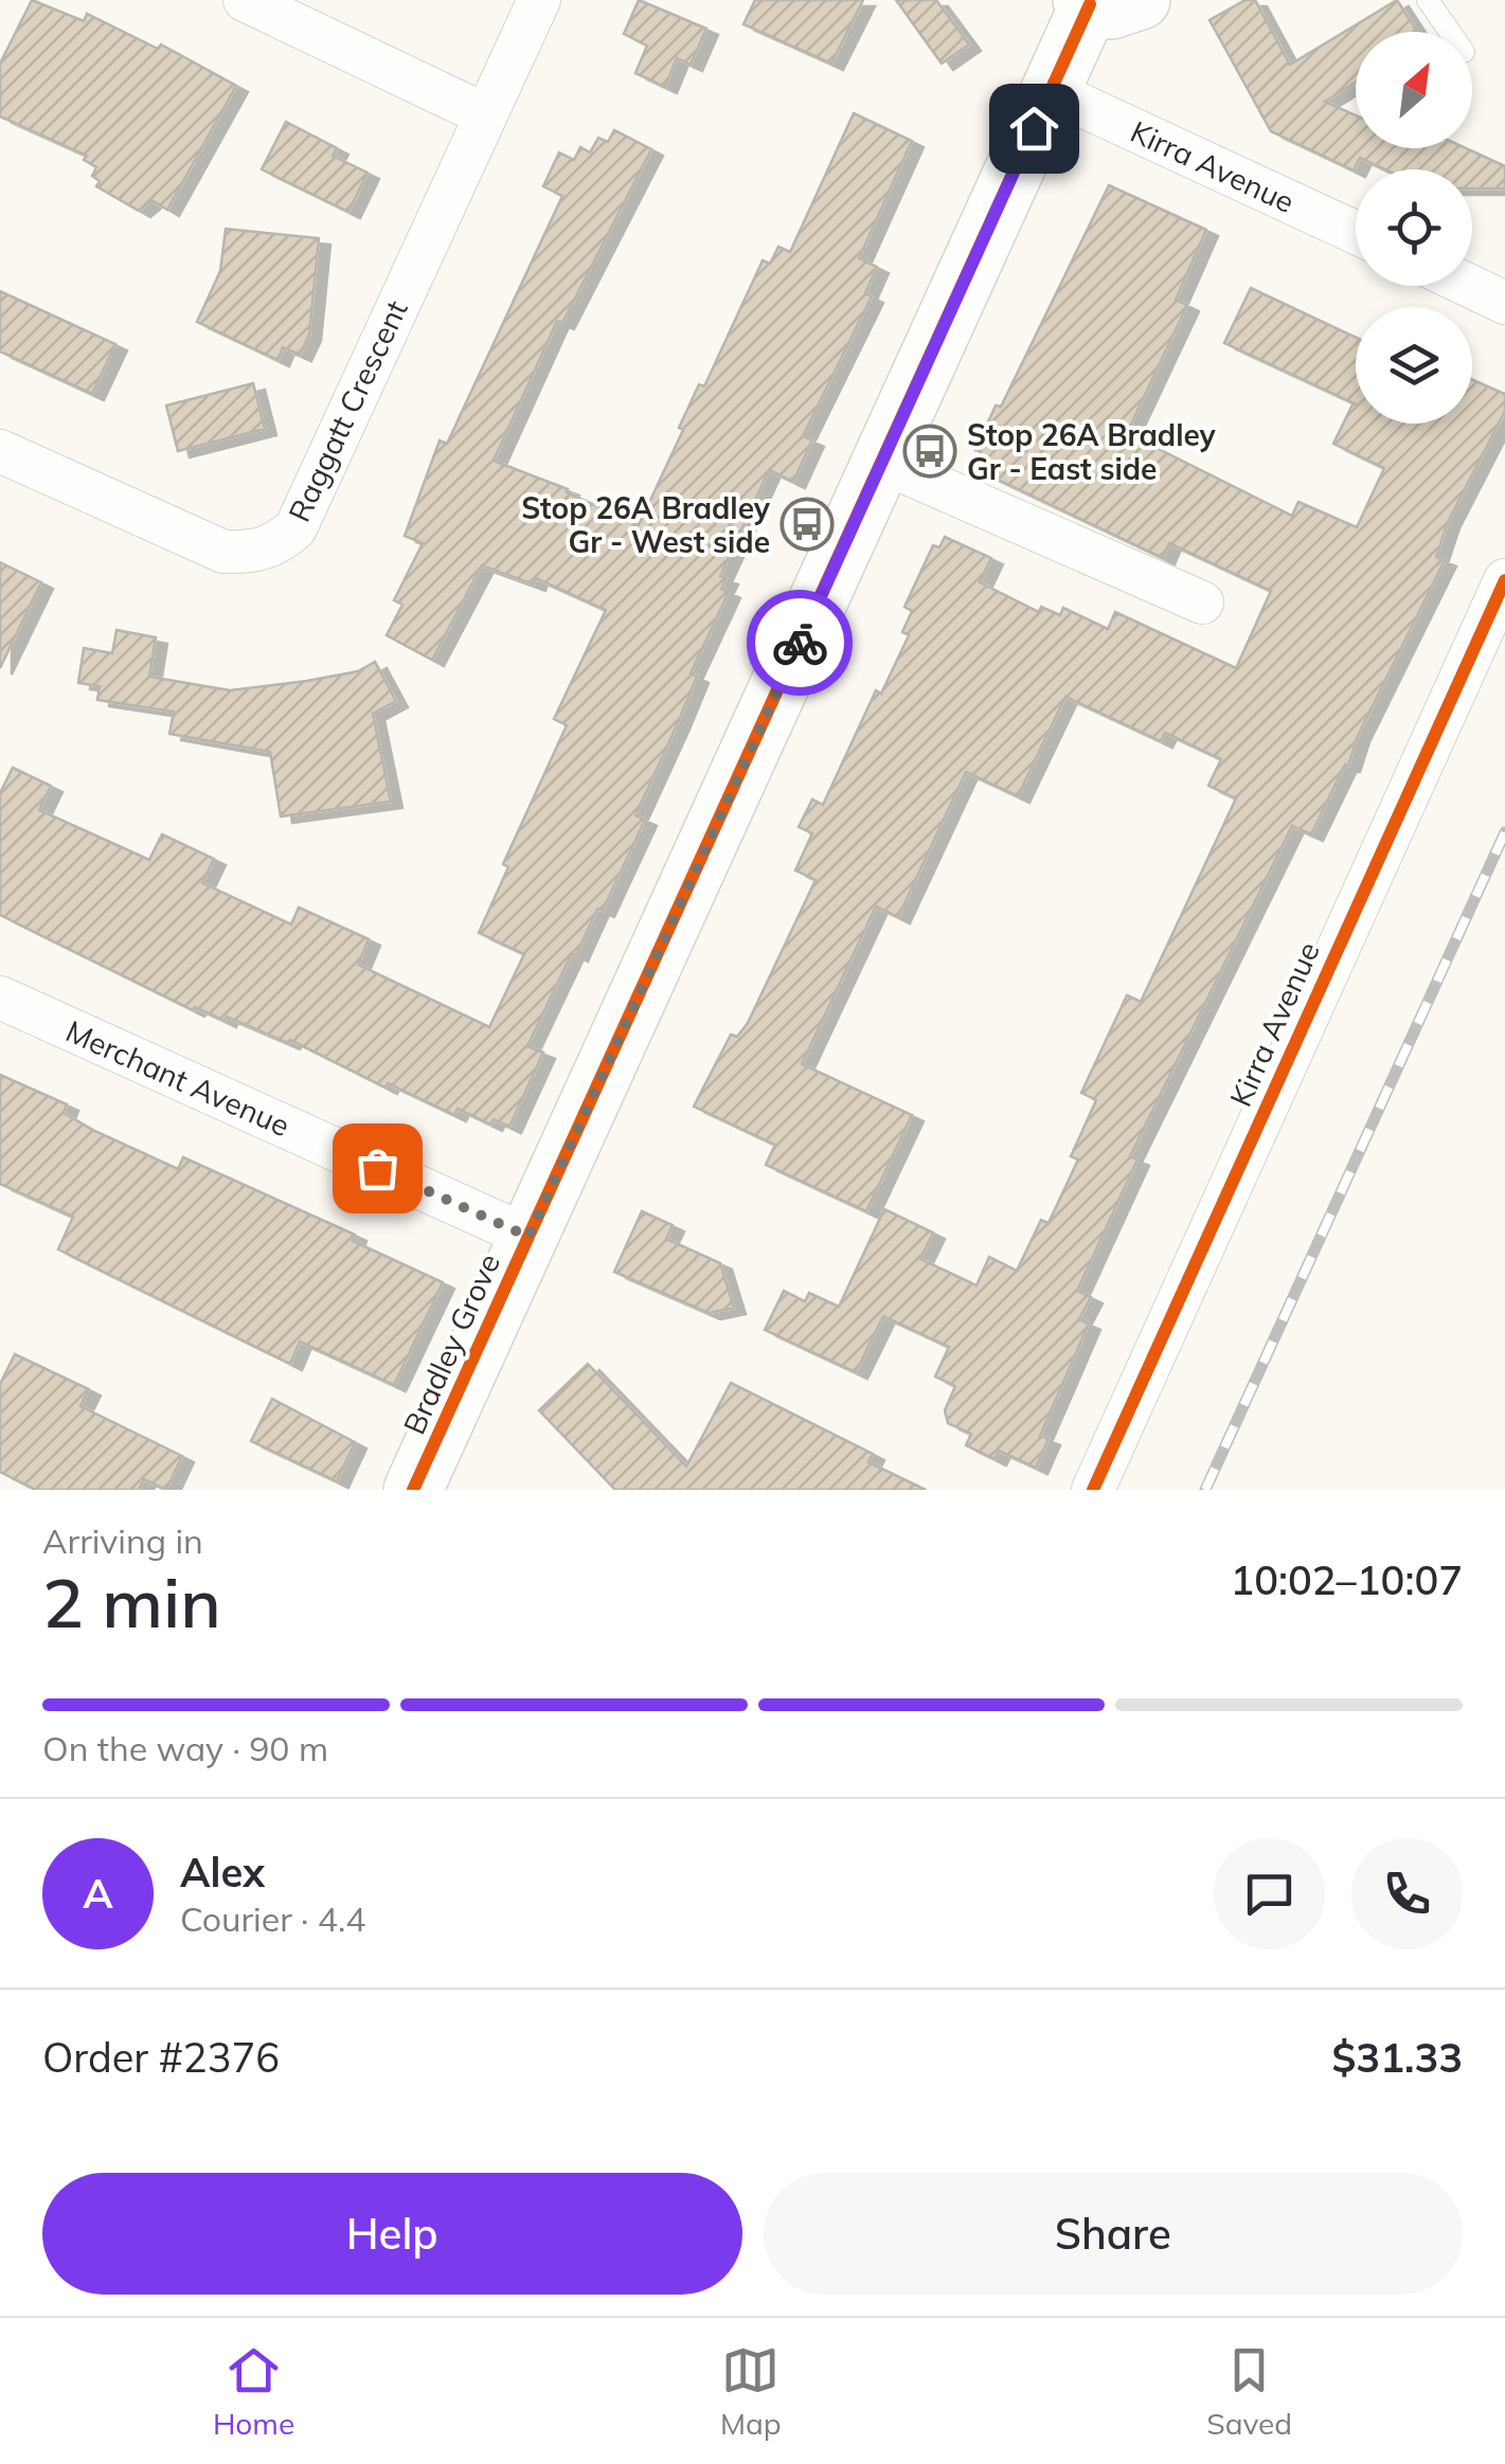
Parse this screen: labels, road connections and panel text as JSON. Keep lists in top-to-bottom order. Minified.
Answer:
{"streets":{"street":["Kirra Avenue","Raggatt Crescent","Merchant Avenue","Bradley Grove"]},"crossings":[["Kirra Avenue","Bradley Grove"],["Merchant Avenue","Bradley Grove"]],"places":{"bus stop":["Stop 26A Bradley Gr - East side","Stop 26A Bradley Gr - West side"]},"north":"top right","page":{"heading":["2 min","Arriving in","10:02–10:07"],"panel":["Alex","Courier · 4.4","Order #2376","$31.33"],"bar":"On the way · 90 m","round":"A","buttons":["Help","Share"],"tabs":["Home","Map","Saved"]}}
